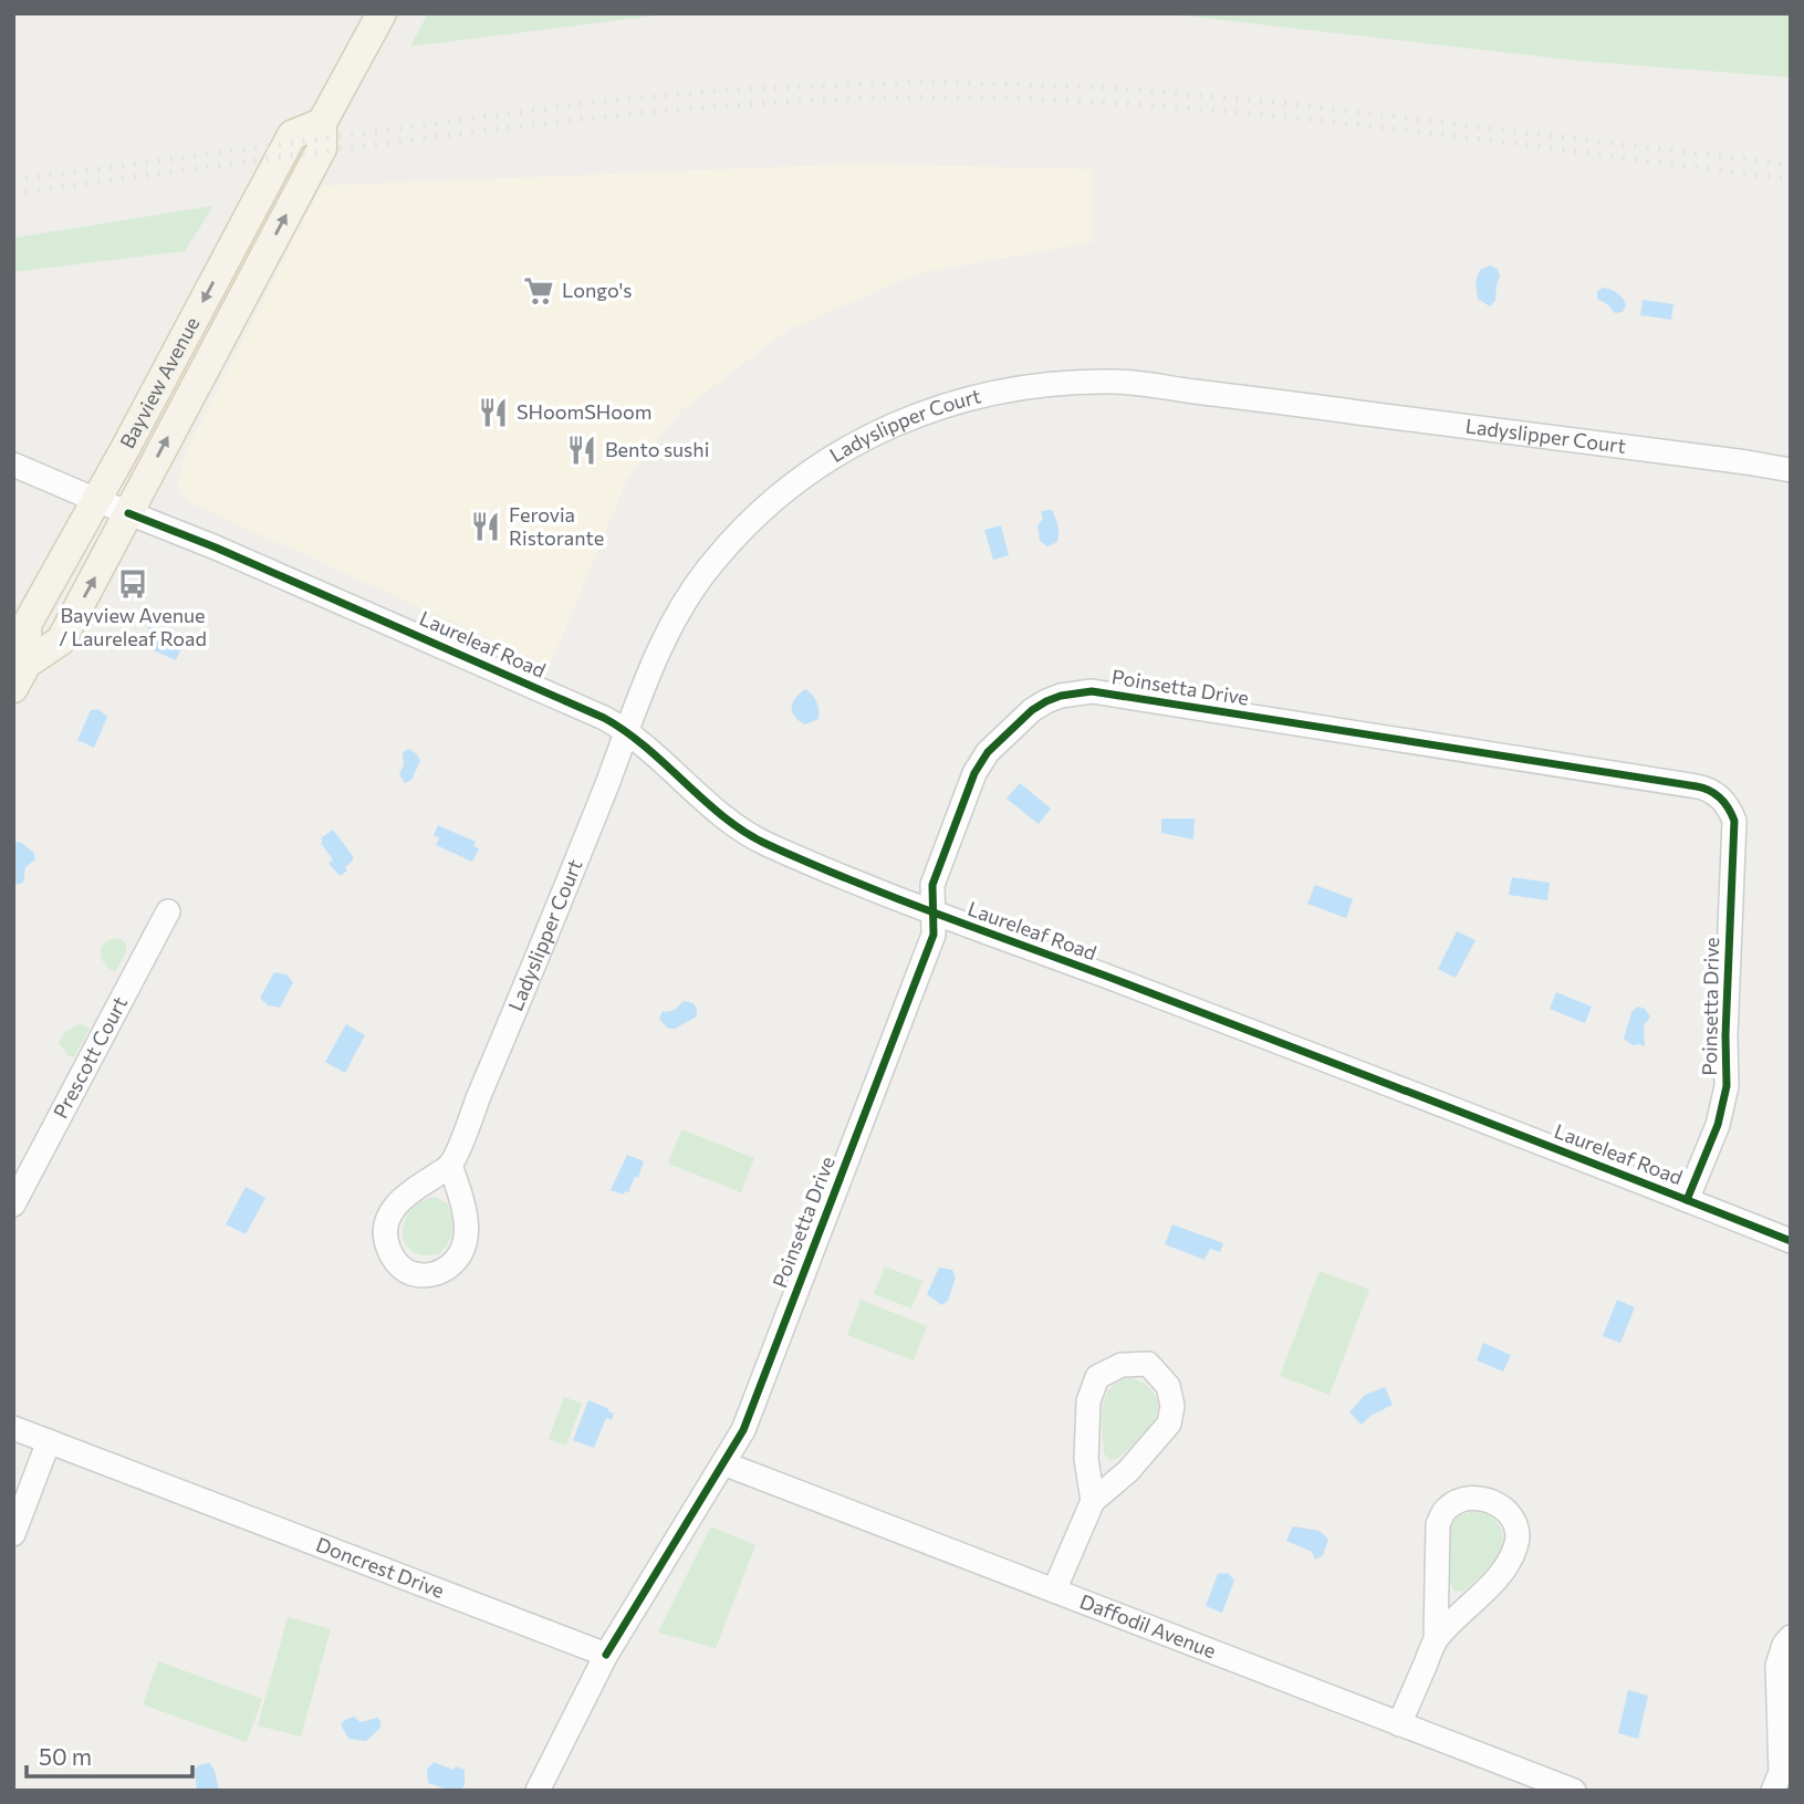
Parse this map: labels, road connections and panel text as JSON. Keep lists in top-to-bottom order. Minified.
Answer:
{"streets":{"main road":["Bayview Avenue"],"street":["Ladyslipper Court","Laureleaf Road","Poinsetta Drive","Prescott Court","Doncrest Drive","Daffodil Avenue"]},"crossings":[["Bayview Avenue","Laureleaf Road"],["Ladyslipper Court","Laureleaf Road"],["Laureleaf Road","Poinsetta Drive"],["Poinsetta Drive","Doncrest Drive"],["Poinsetta Drive","Daffodil Avenue"]],"places":{"supermarket":["Longo's"],"restaurant":["SHoomSHoom","Bento sushi","Ferovia Ristorante"],"bus stop":["Bayview Avenue / Laureleaf Road"]},"scale_bar":"50 m"}
